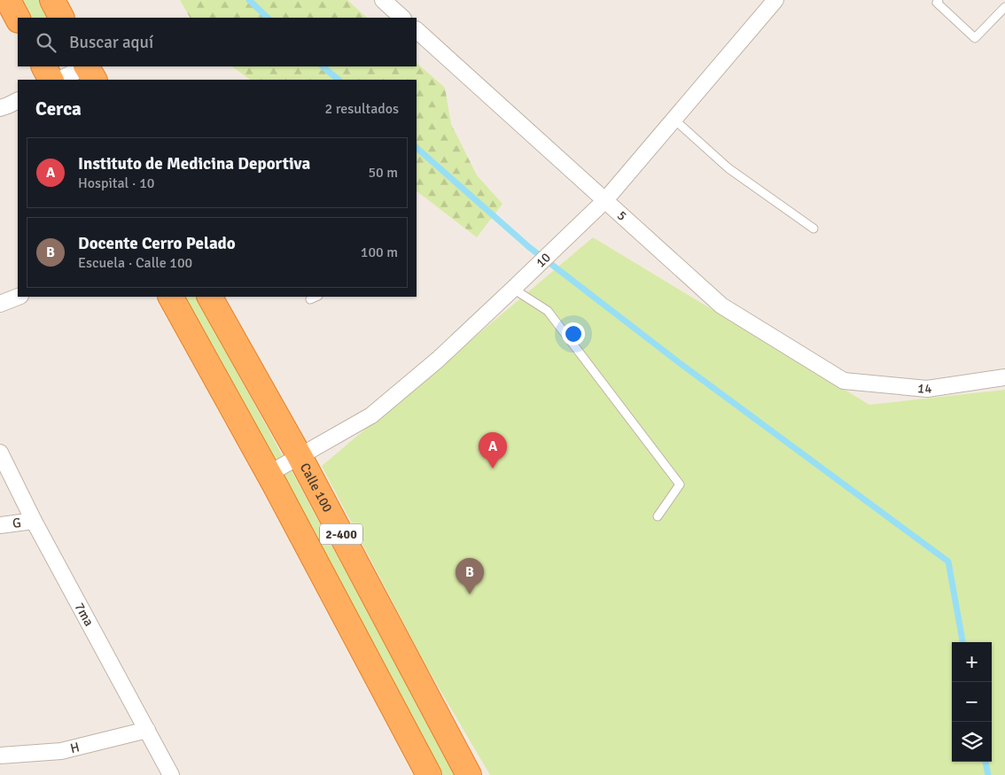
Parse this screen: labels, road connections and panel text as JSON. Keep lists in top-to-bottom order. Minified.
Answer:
{"streets":{"highway":["Calle 100","2-400"],"street":["5","10","14","G","7ma","H"]},"crossings":[["5","10"],["5","14"],["10","Calle 100"],["10","2-400"],["G","7ma"],["7ma","H"]],"page":{"search":"Buscar aquí","heading":["Cerca","2 resultados"],"list":[{"mark":"A","name":"Instituto de Medicina Deportiva","note":"Hospital · 10","value":"50 m"},{"mark":"B","name":"Docente Cerro Pelado","note":"Escuela · Calle 100","value":"100 m"}],"pins":["A","B"],"map_buttons":["+","−"]}}
